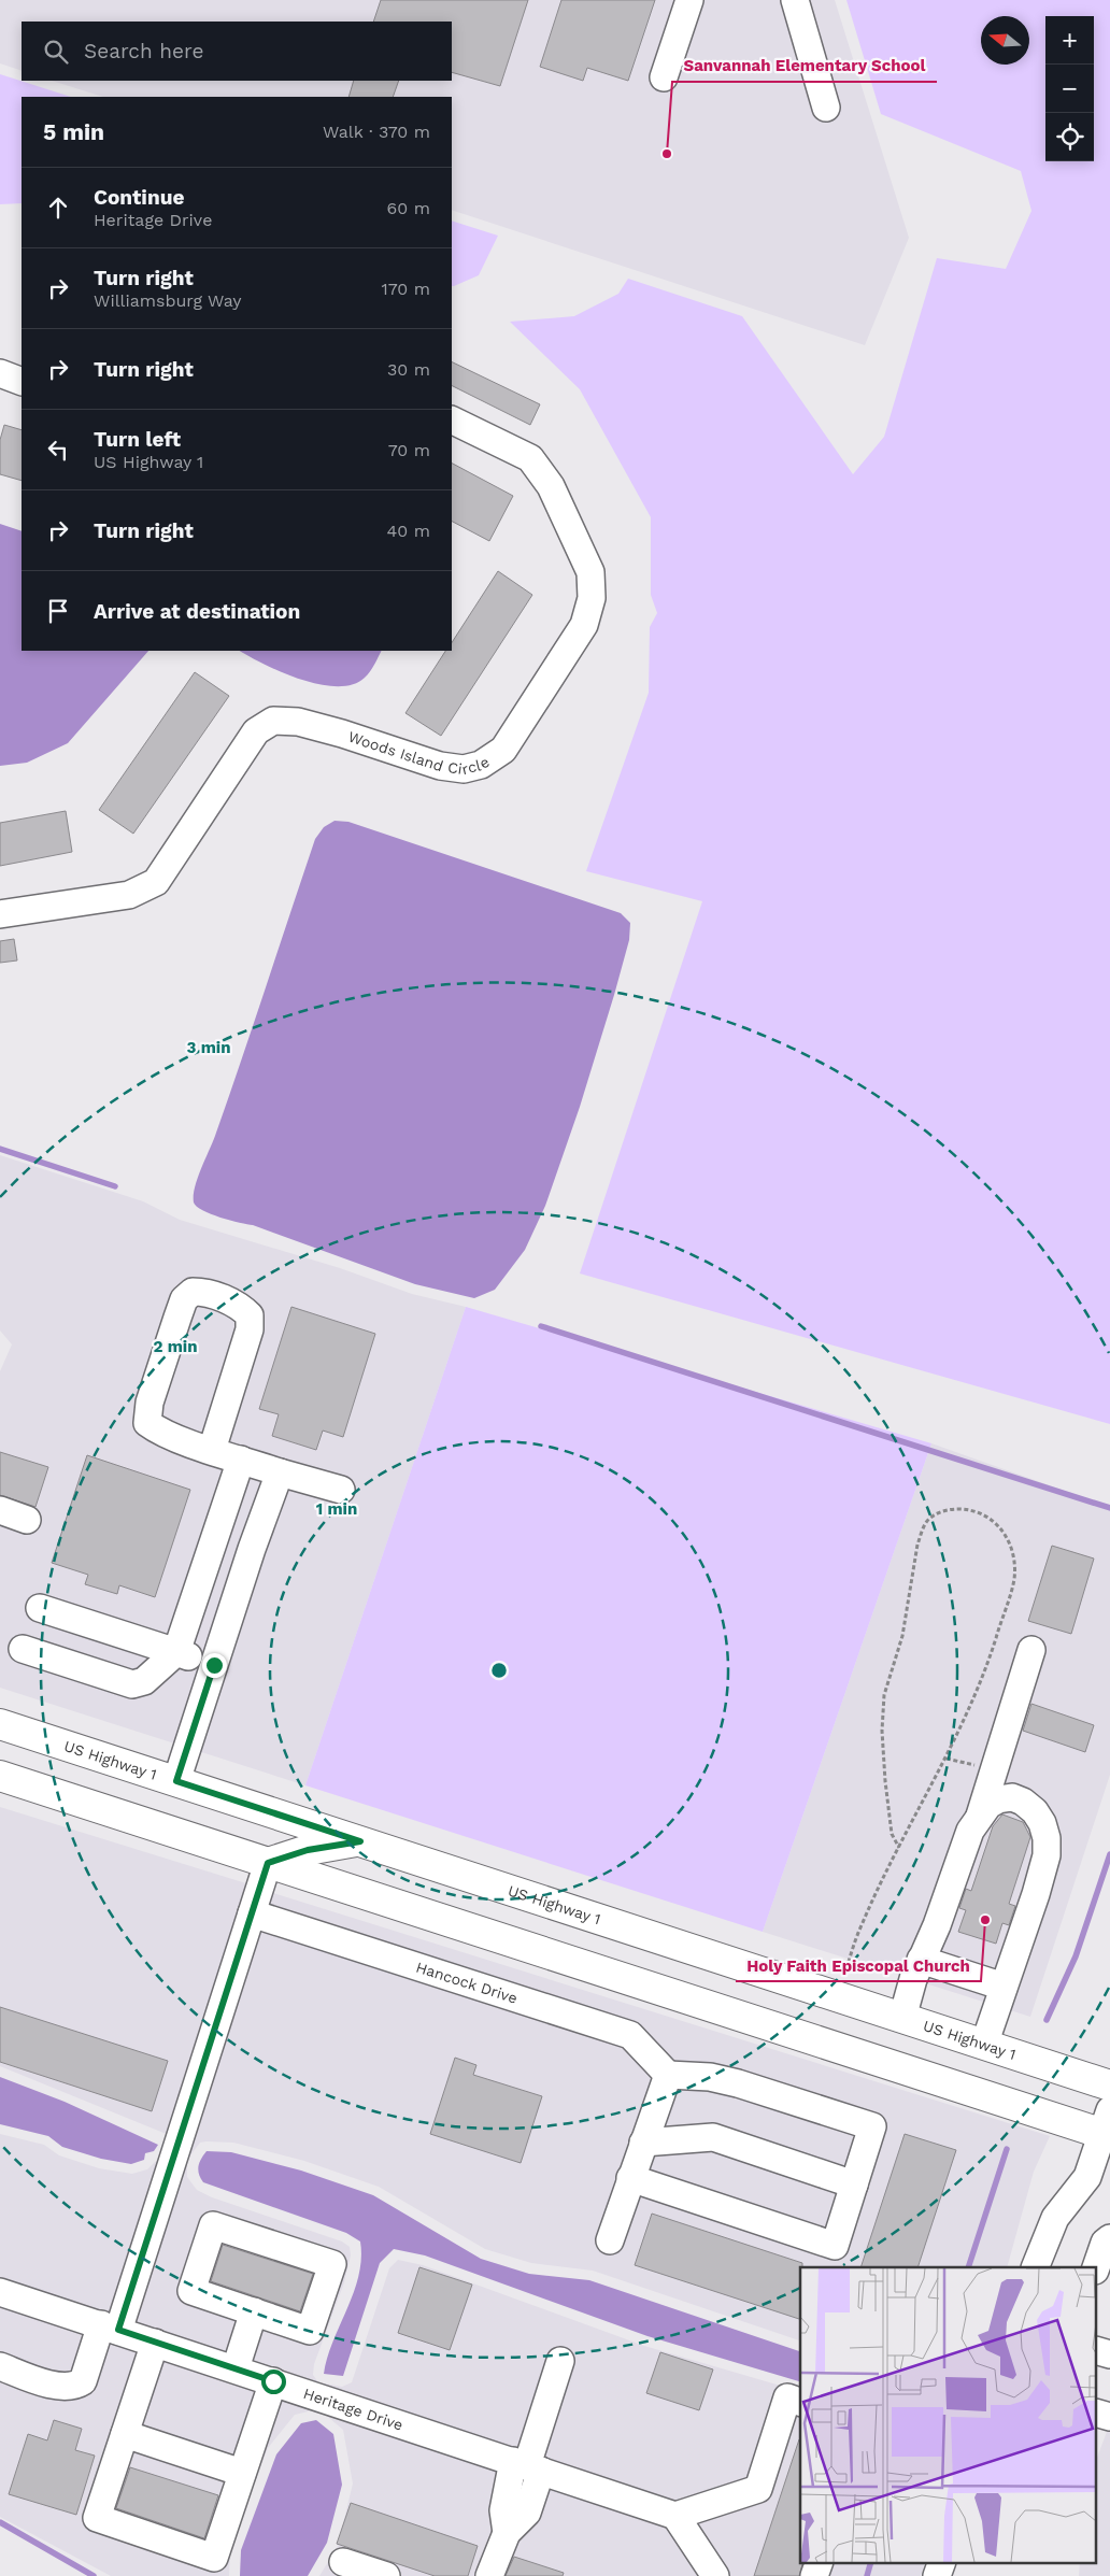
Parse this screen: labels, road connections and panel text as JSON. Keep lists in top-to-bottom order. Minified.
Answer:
{"streets":{"main road":["US Highway 1"],"street":["Woods Island Circle","Hancock Drive","Heritage Drive"]},"places":["Sanvannah Elementary School","Holy Faith Episcopal Church"],"north":"left","page":{"map_buttons":["+","−"],"search":"Search here","heading":["5 min","Walk · 370 m"],"list":[["Continue","Heritage Drive","60 m"],["Turn right","Williamsburg Way","170 m"],["Turn right","30 m"],["Turn left","US Highway 1","70 m"],["Turn right","40 m"],"Arrive at destination"]},"rings":["3 min","2 min","1 min"]}
